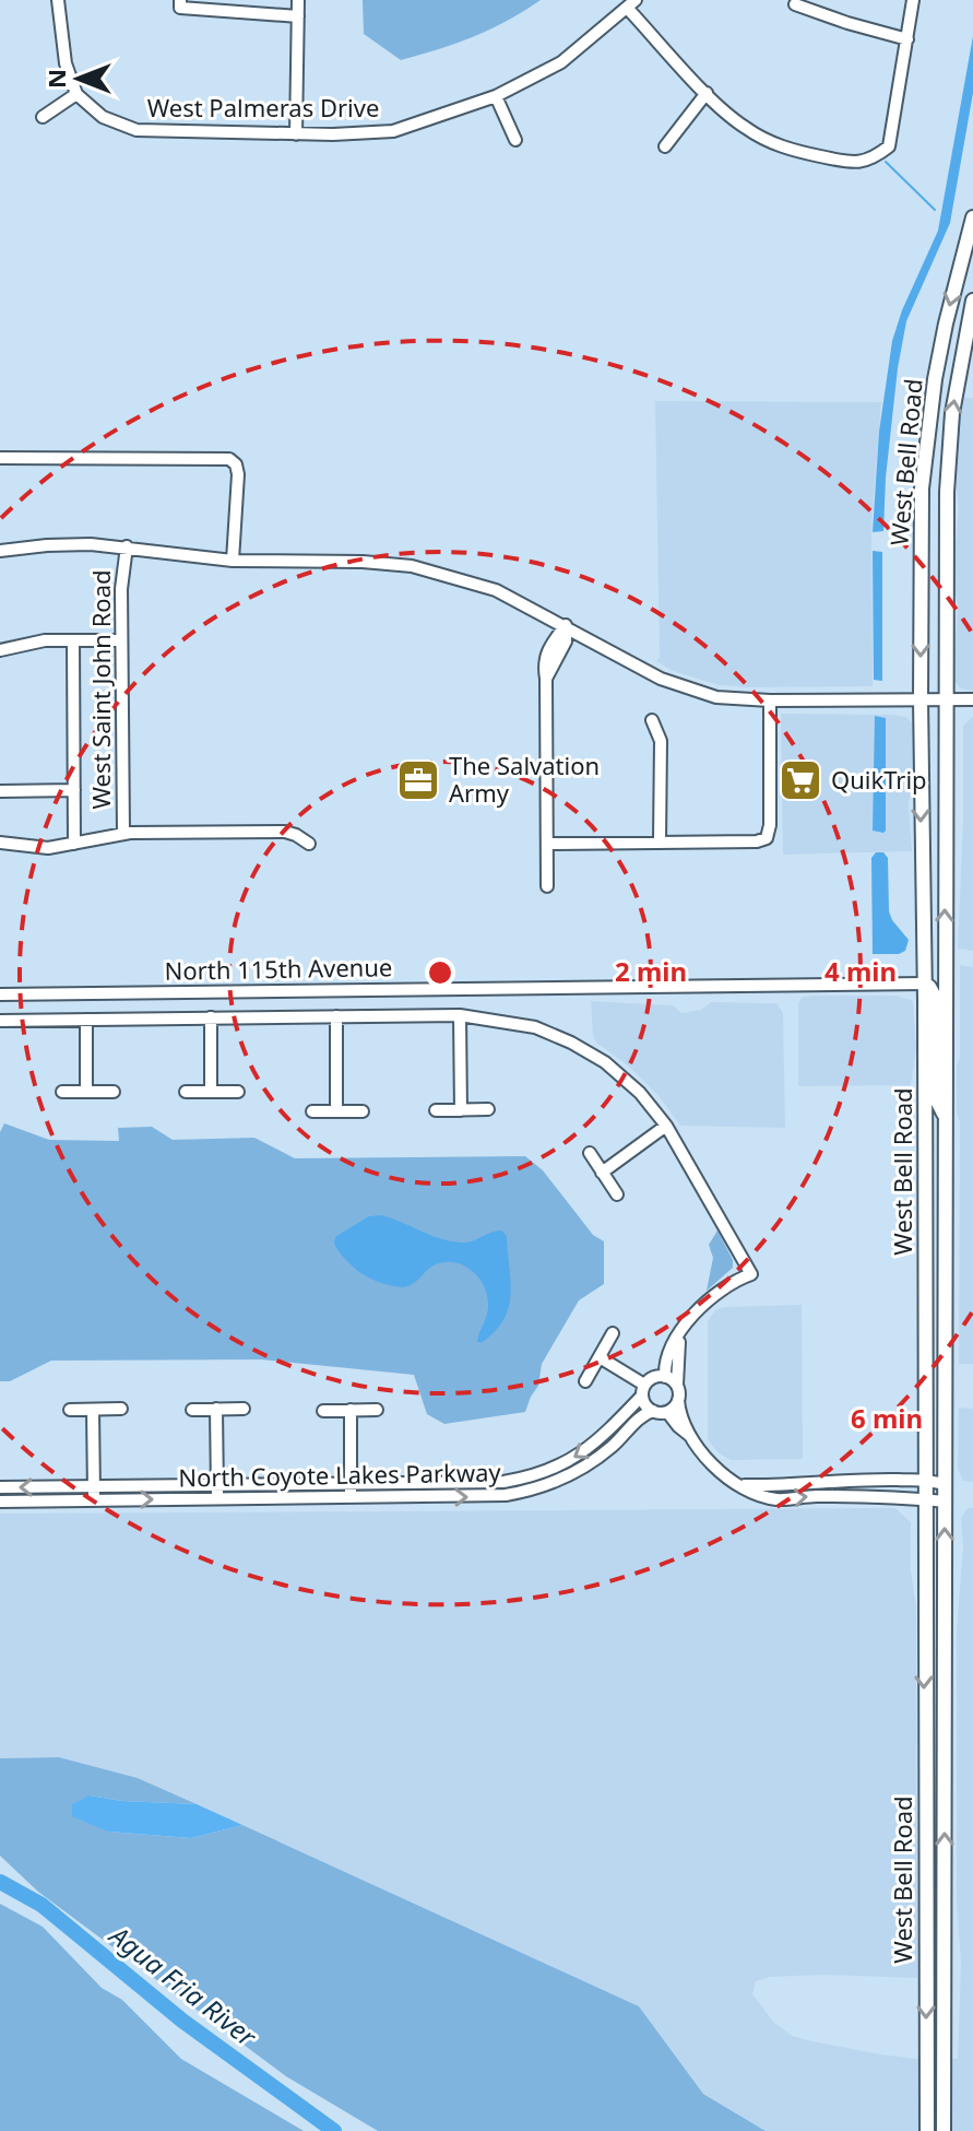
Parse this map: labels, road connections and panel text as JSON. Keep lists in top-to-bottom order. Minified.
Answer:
{"streets":{"main road":["West Bell Road"],"street":["West Palmeras Drive","West Saint John Road","North 115th Avenue","North Coyote Lakes Parkway"]},"crossings":[["West Bell Road","North 115th Avenue"]],"water":["Agua Fria River"],"places":{"office":["The Salvation Army"],"supermarket":["QuikTrip"]},"north":"left","rings":["2 min","4 min","6 min"]}
